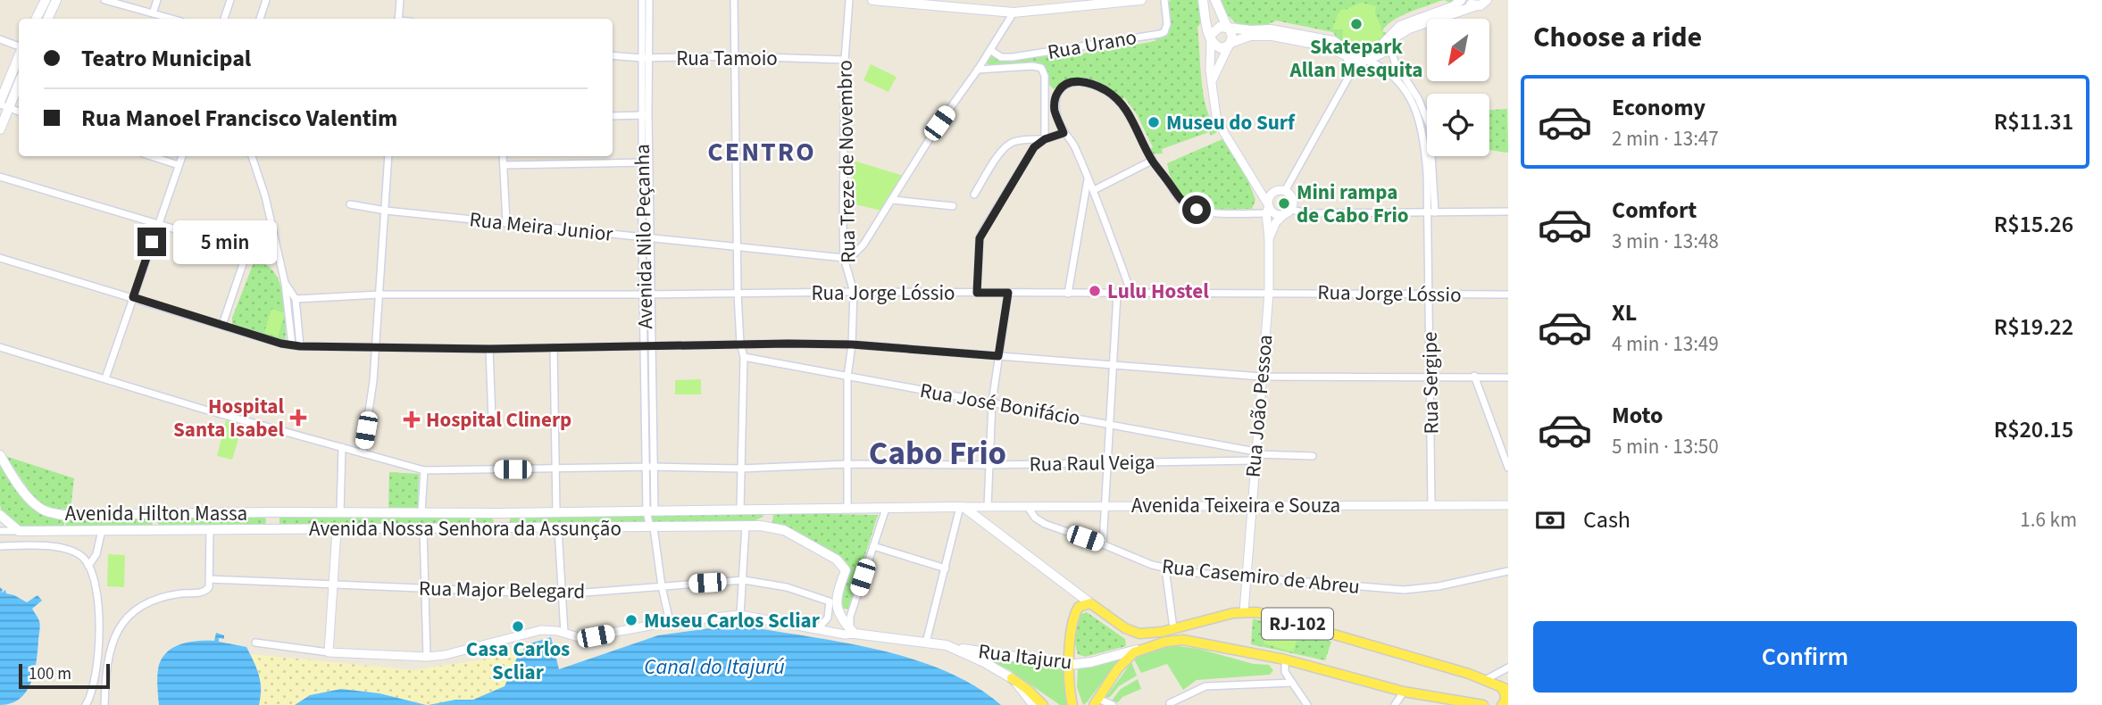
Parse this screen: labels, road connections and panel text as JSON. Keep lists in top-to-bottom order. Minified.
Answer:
{"streets":{"main road":["Avenida Hilton Massa","Avenida Nossa Senhora da Assunção","RJ-102","Rua Itajuru"],"street":["Rua Urano","Rua Tamoio","Rua Treze de Novembro","Rua Meira Junior","Avenida Nilo Peçanha","Rua Jorge Lóssio","Rua Sergipe","Rua José Bonifácio","Rua João Pessoa","Rua Raul Veiga","Avenida Teixeira e Souza","Rua Casemiro de Abreu","Rua Major Belegard"]},"crossings":[["Rua Tamoio","Rua Treze de Novembro"],["Rua Tamoio","Avenida Nilo Peçanha"],["Rua Treze de Novembro","Rua Meira Junior"],["Rua Treze de Novembro","Rua Jorge Lóssio"],["Rua Treze de Novembro","Rua José Bonifácio"],["Rua Treze de Novembro","Rua Raul Veiga"],["Rua Treze de Novembro","Avenida Nossa Senhora da Assunção"],["Rua Meira Junior","Avenida Nilo Peçanha"],["Avenida Nilo Peçanha","Rua Jorge Lóssio"],["Avenida Nilo Peçanha","Rua Raul Veiga"],["Avenida Nilo Peçanha","Avenida Nossa Senhora da Assunção"],["Rua Jorge Lóssio","Rua Sergipe"],["Rua Jorge Lóssio","Rua João Pessoa"],["Rua Sergipe","Avenida Teixeira e Souza"],["Rua José Bonifácio","Rua João Pessoa"],["Rua José Bonifácio","Rua Raul Veiga"],["Rua João Pessoa","Rua Raul Veiga"],["Rua João Pessoa","Avenida Teixeira e Souza"],["Rua João Pessoa","Rua Casemiro de Abreu"],["Rua João Pessoa","RJ-102"],["Avenida Teixeira e Souza","Avenida Nossa Senhora da Assunção"],["Avenida Teixeira e Souza","Rua Casemiro de Abreu"],["Avenida Hilton Massa","Avenida Nossa Senhora da Assunção"],["Avenida Nossa Senhora da Assunção","Rua Itajuru"]],"districts":["CENTRO","Cabo Frio"],"water":["Canal do Itajurú"],"places":{"other":["Skatepark Allan Mesquita","Museu do Surf","Mini rampa de Cabo Frio","Lulu Hostel","Museu Carlos Scliar","Casa Carlos Scliar"],"health":["Hospital Santa Isabel","Hospital Clinerp"]},"scale_bar":"100 m","north":"bottom left","page":{"heading":"Choose a ride","banner":["Teatro Municipal","Rua Manoel Francisco Valentim"],"list":[{"name":"Economy","note":"2 min · 13:47","value":"R$11.31"},{"name":"Comfort","note":"3 min · 13:48","value":"R$15.26"},{"name":"XL","note":"4 min · 13:49","value":"R$19.22"},{"name":"Moto","note":"5 min · 13:50","value":"R$20.15"}],"bubble":"5 min","pay":["Cash","1.6 km"],"buttons":"Confirm","scale":"100 m"}}
